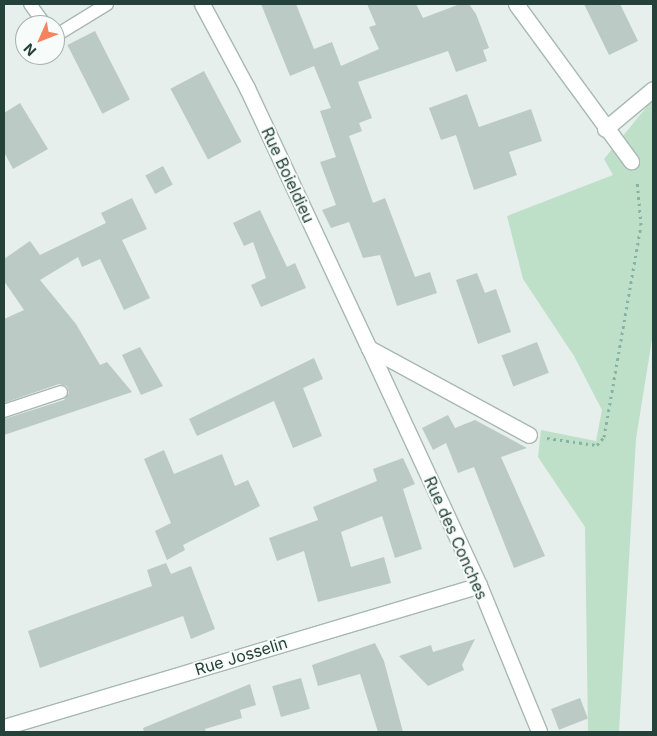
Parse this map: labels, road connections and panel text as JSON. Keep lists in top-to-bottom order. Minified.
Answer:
{"streets":{"street":["Rue Boieldieu","Rue des Conches","Rue Josselin"]},"crossings":[["Rue Boieldieu","Rue des Conches"],["Rue des Conches","Rue Josselin"]],"north":"bottom left"}
